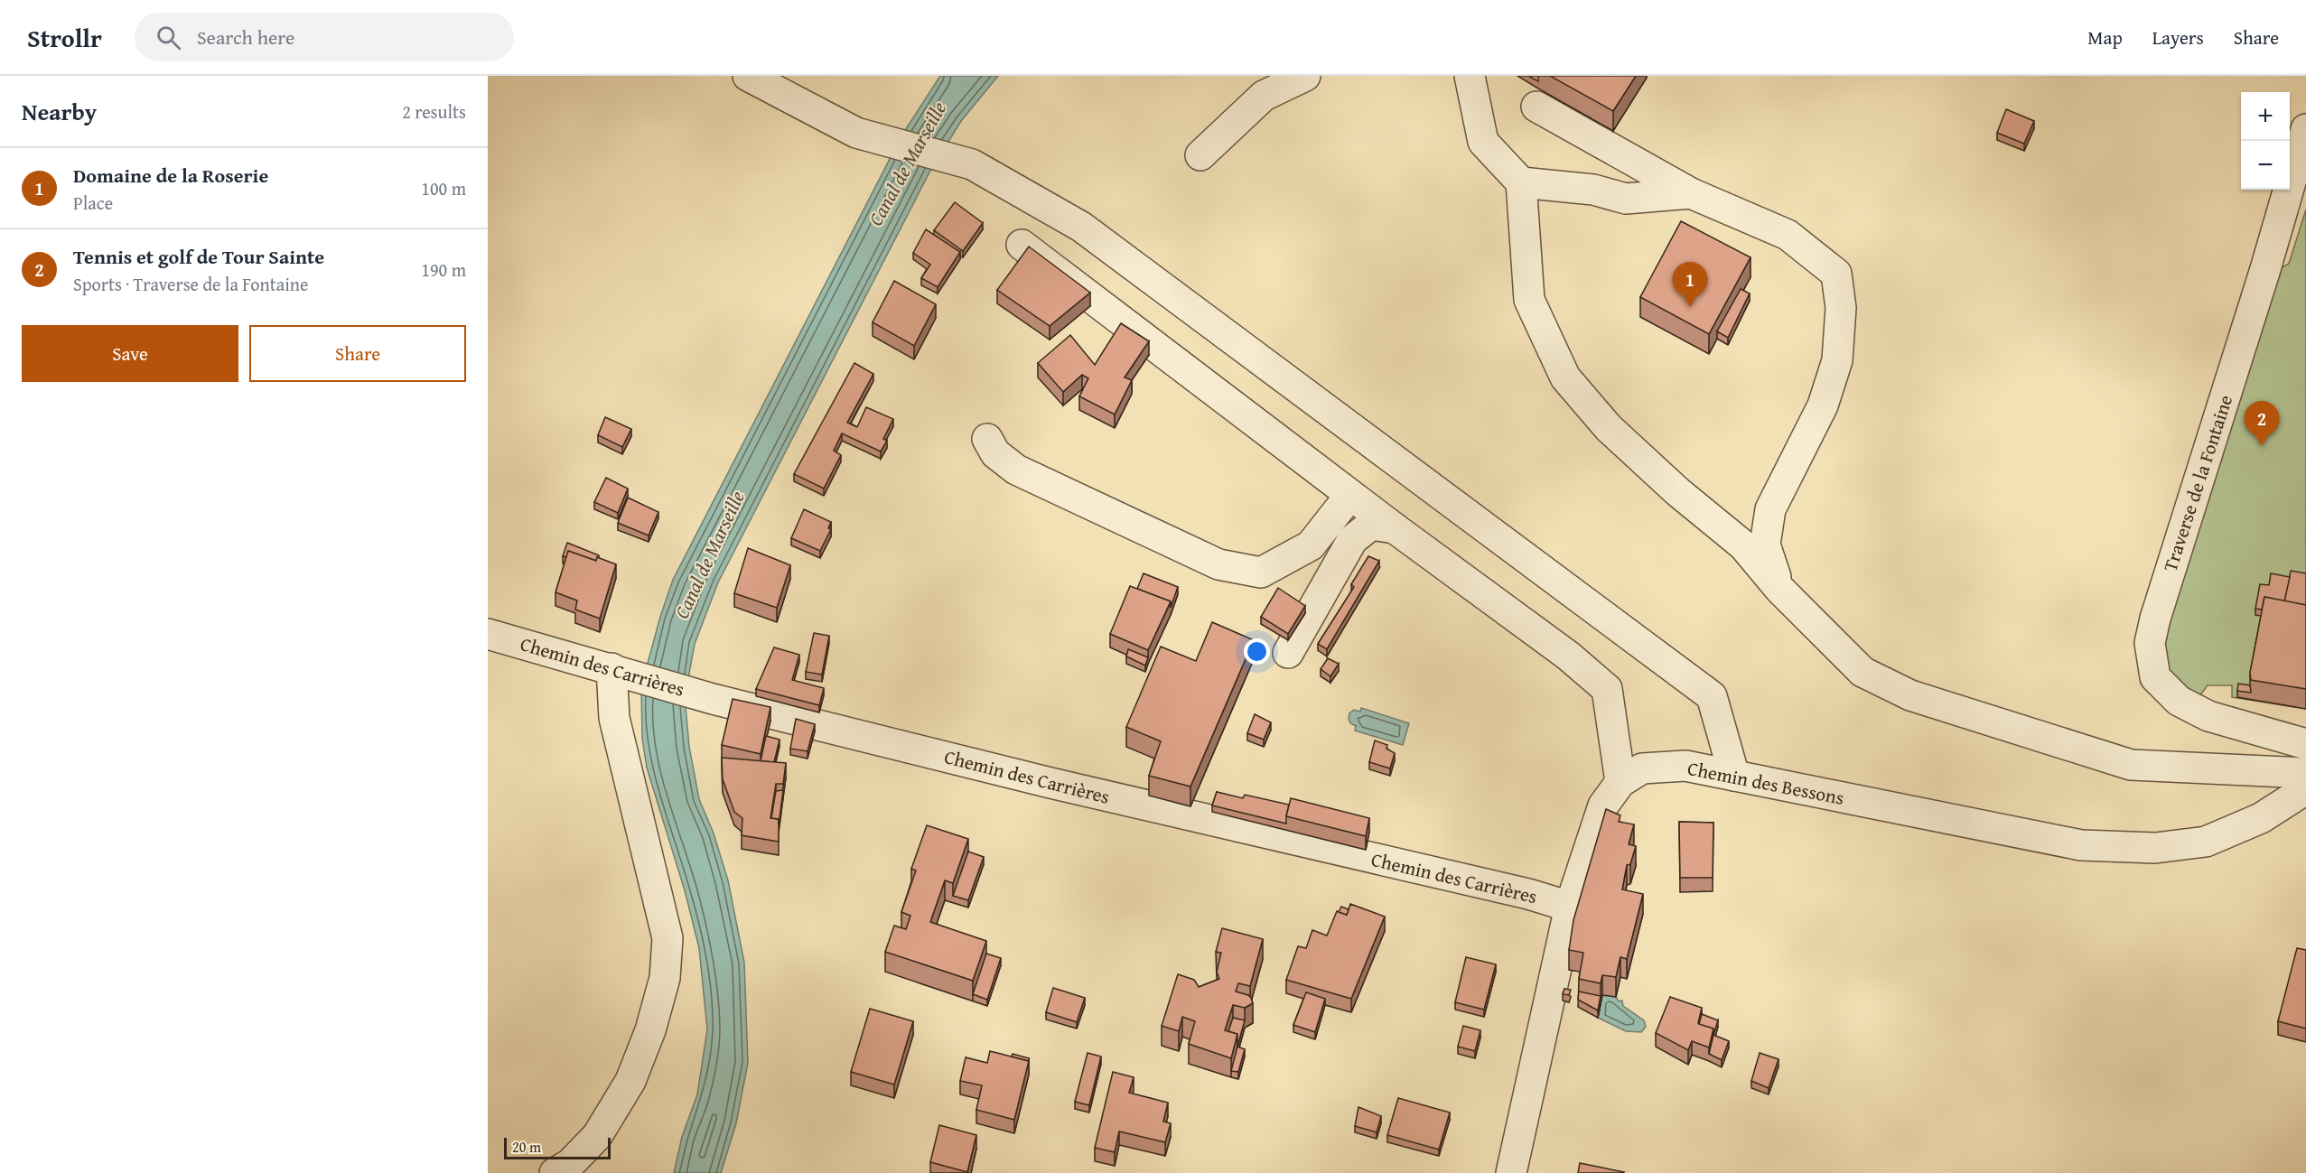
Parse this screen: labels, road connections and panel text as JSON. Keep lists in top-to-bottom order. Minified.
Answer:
{"streets":{"street":["Traverse de la Fontaine","Chemin des Carrières","Chemin des Bessons"]},"crossings":[["Chemin des Carrières","Chemin des Bessons"]],"water":["Canal de Marseille"],"scale_bar":"20 m","page":{"header":"Strollr","search":"Search here","nav":["Map","Layers","Share"],"heading":["Nearby","2 results"],"map_buttons":["+","−"],"list":[{"mark":"1","name":"Domaine de la Roserie","note":"Place","value":"100 m"},{"mark":"2","name":"Tennis et golf de Tour Sainte","note":"Sports · Traverse de la Fontaine","value":"190 m"}],"pins":["1","2"],"buttons":["Save","Share"],"scale":"20 m"}}
